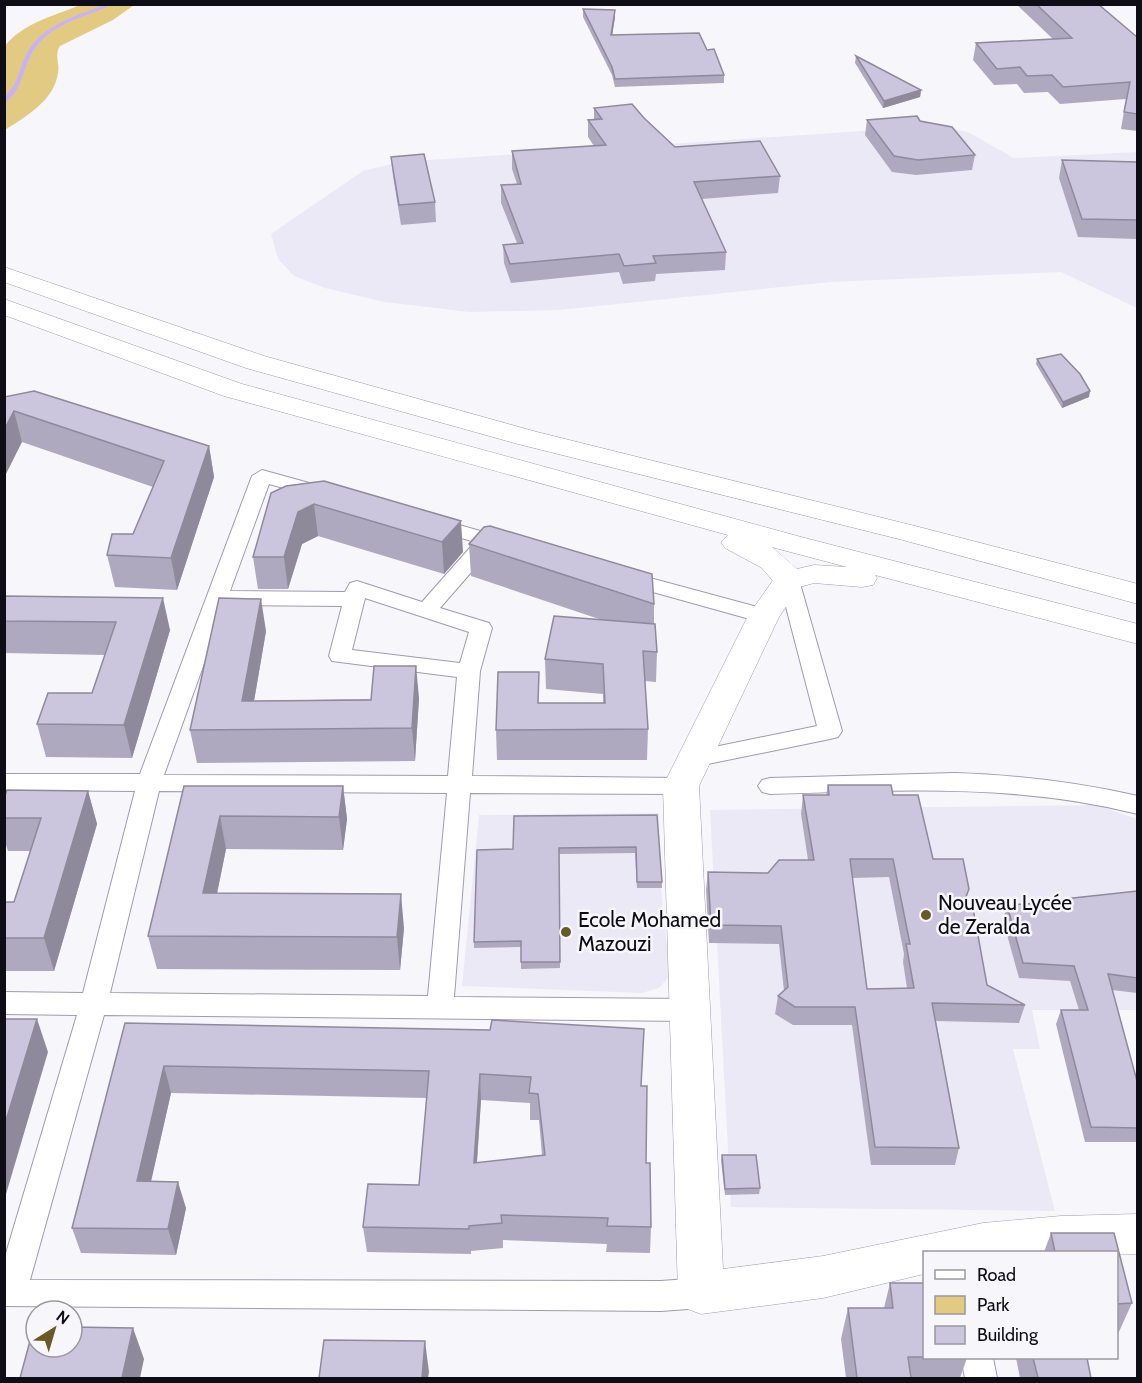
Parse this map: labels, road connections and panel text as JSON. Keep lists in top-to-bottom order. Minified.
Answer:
{"places":["Nouveau Lycée de Zeralda","Ecole Mohamed Mazouzi"],"legend":["Road","Park","Building"],"north":"top right"}
